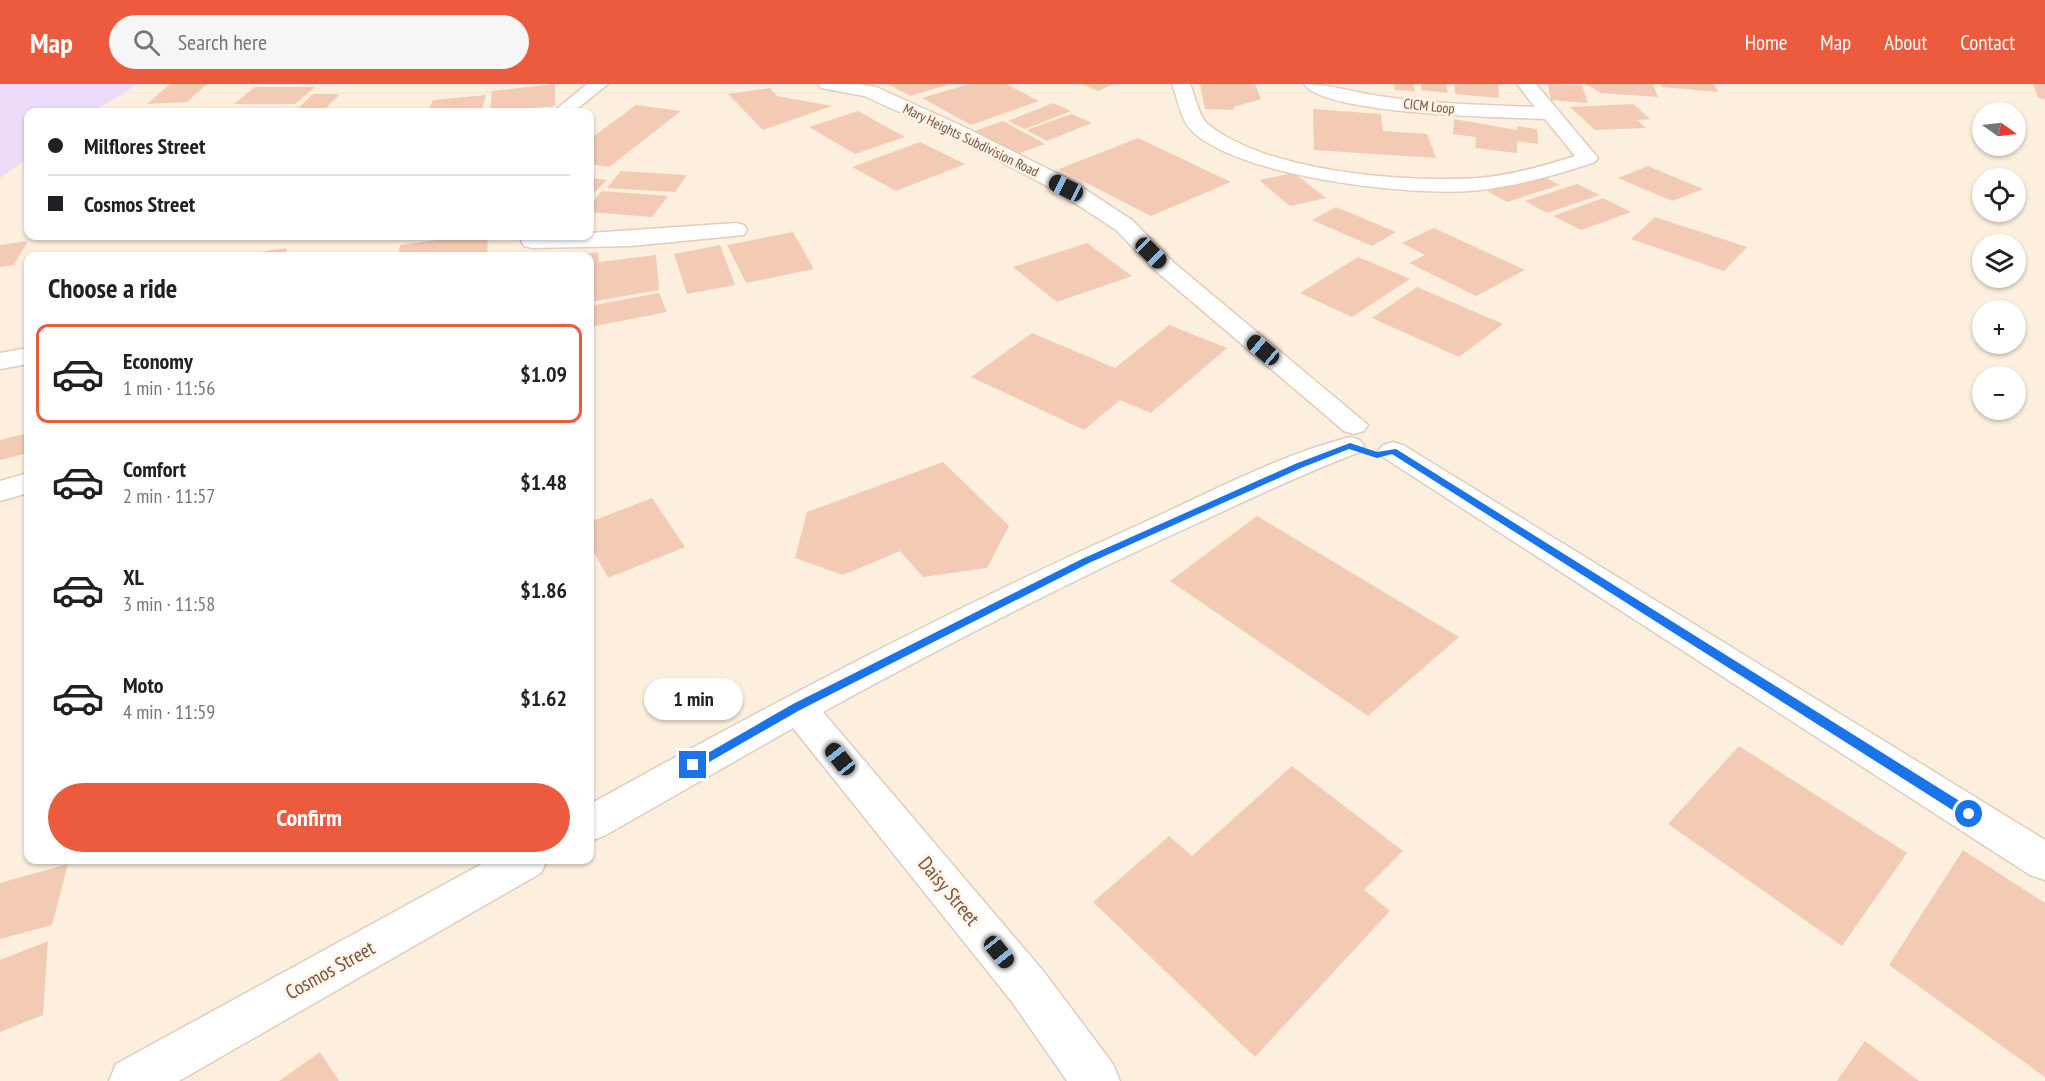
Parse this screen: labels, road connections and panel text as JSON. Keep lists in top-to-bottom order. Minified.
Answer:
{"streets":{"street":["CICM Loop","Mary Heights Subdivision Road","Daisy Street","Cosmos Street"]},"north":"right","page":{"header":"Map","search":"Search here","nav":["Home","Map","About","Contact"],"map_buttons":["+","−"],"banner":["Milflores Street","Cosmos Street"],"heading":"Choose a ride","list":[{"name":"Economy","note":"1 min · 11:56","value":"$1.09"},{"name":"Comfort","note":"2 min · 11:57","value":"$1.48"},{"name":"XL","note":"3 min · 11:58","value":"$1.86"},{"name":"Moto","note":"4 min · 11:59","value":"$1.62"}],"bubble":"1 min","buttons":"Confirm"}}
